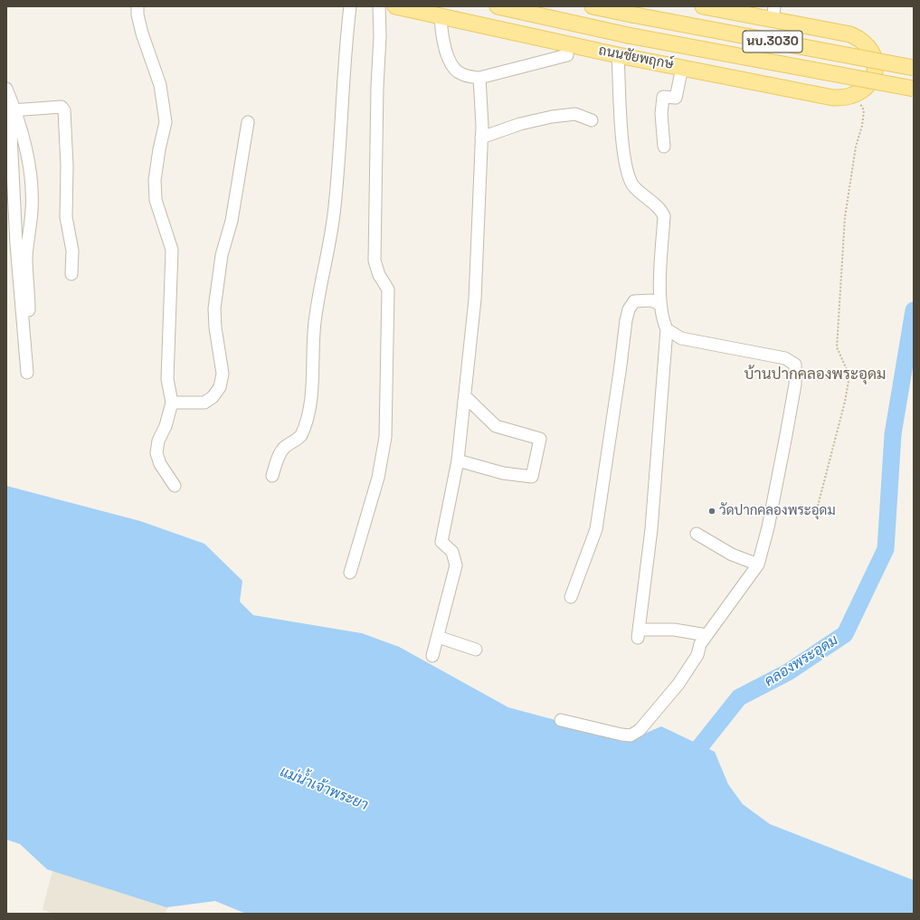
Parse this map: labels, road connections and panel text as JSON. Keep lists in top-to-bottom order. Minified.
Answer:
{"streets":{"main road":["นบ.3030","ถนนชัยพฤกษ์"]},"districts":["บ้านปากคลองพระอุดม"],"water":["คลองพระอุดม","แม่น้ำเจ้าพระยา"],"places":["วัดปากคลองพระอุดม"]}
